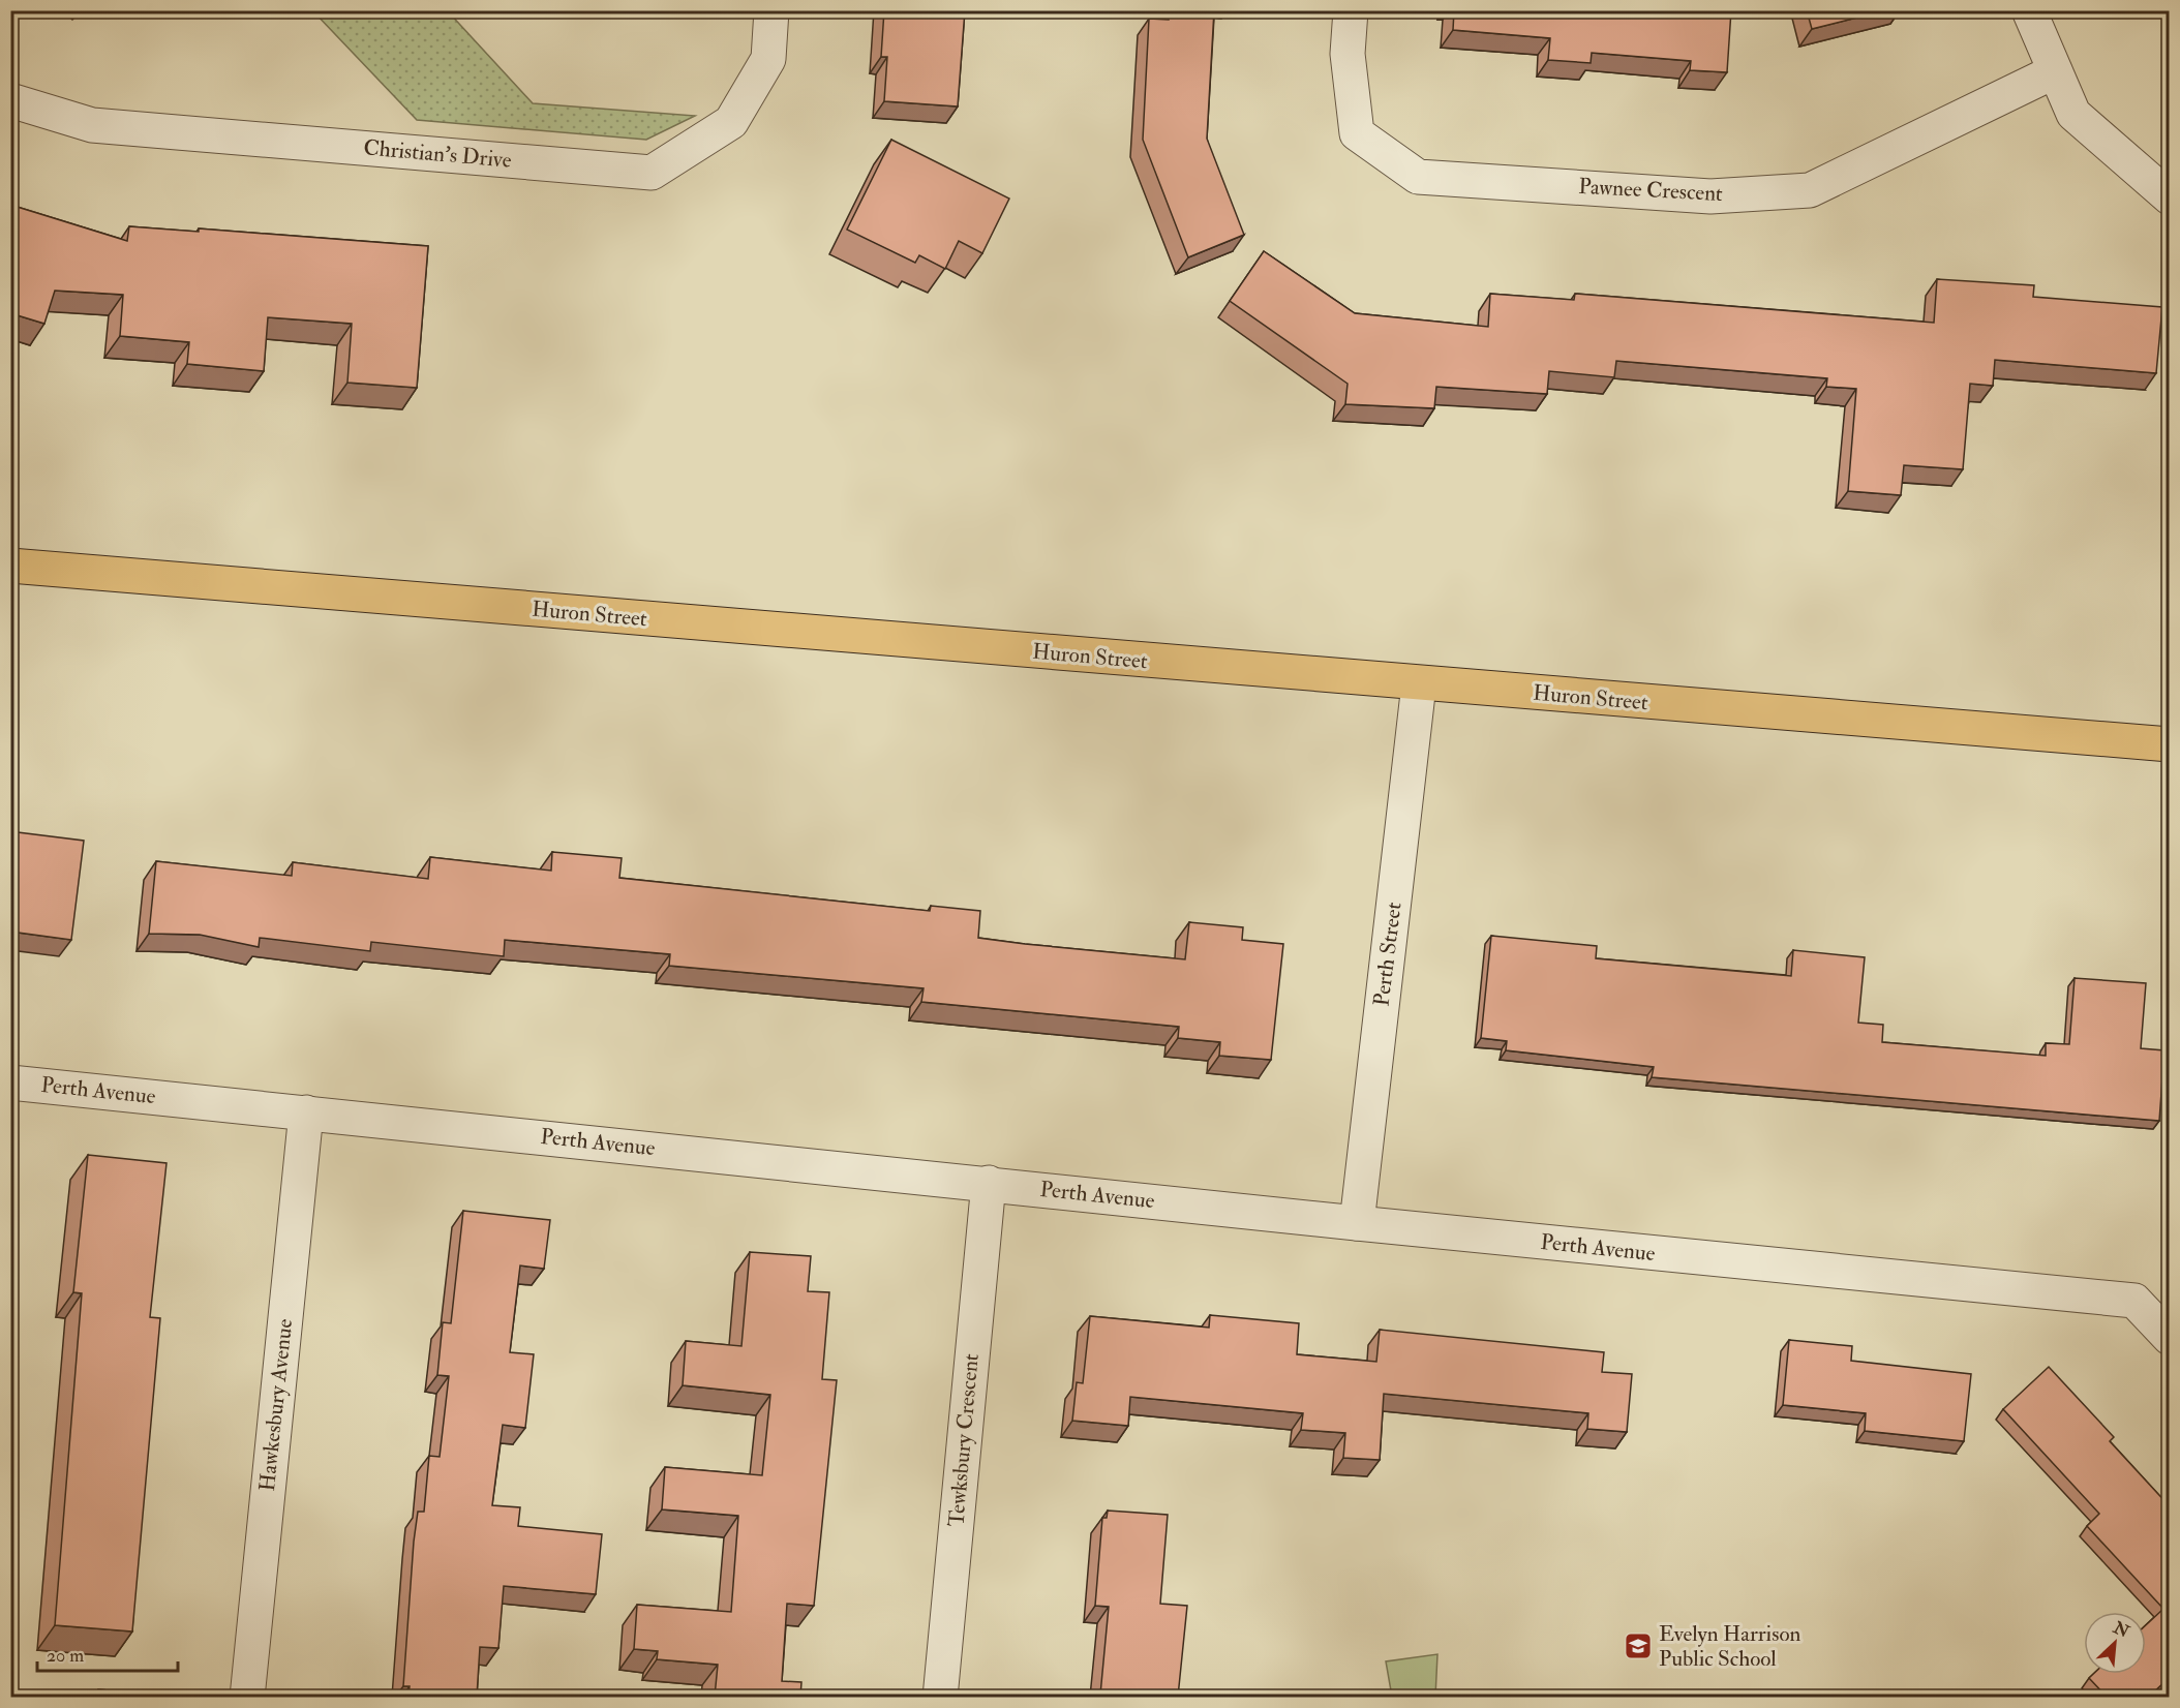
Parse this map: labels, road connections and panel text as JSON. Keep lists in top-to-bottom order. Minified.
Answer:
{"streets":{"main road":["Huron Street"],"street":["Christian's Drive","Pawnee Crescent","Perth Street","Perth Avenue","Hawkesbury Avenue","Tewksbury Crescent"]},"crossings":[["Huron Street","Perth Street"],["Perth Street","Perth Avenue"],["Perth Avenue","Hawkesbury Avenue"],["Perth Avenue","Tewksbury Crescent"]],"places":{"school or university":["Evelyn Harrison Public School"]},"scale_bar":"20 m","north":"top right"}
